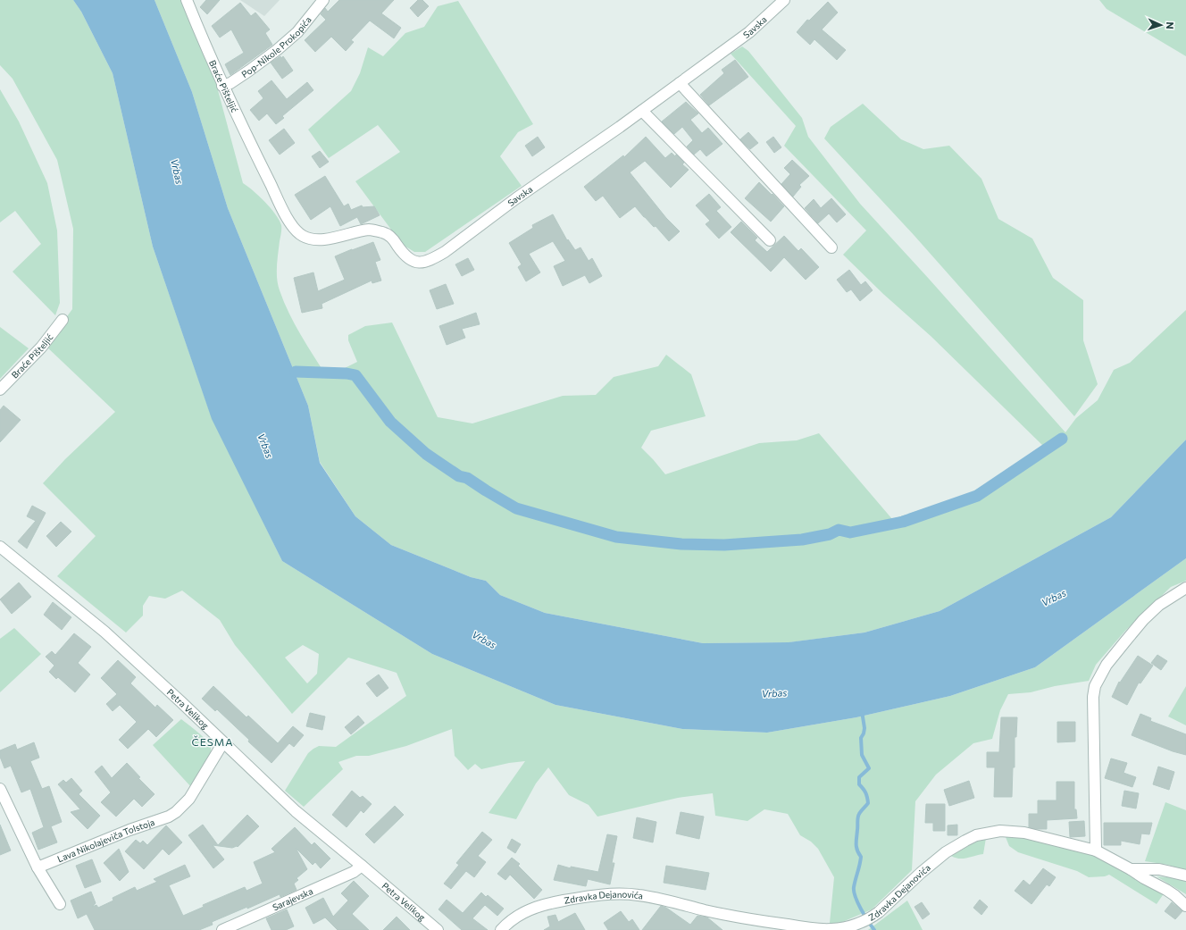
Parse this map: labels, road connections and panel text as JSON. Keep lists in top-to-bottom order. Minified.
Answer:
{"streets":{"street":["Savska","Pop-Nikole Prokopića","Braće Pišteljić","Petra Velikog","Lava Nikolajeviča Tolstoja","Zdravka Dejanovića","Sarajevska"]},"crossings":[["Savska","Braće Pišteljić"],["Pop-Nikole Prokopića","Braće Pišteljić"],["Petra Velikog","Lava Nikolajeviča Tolstoja"],["Petra Velikog","Sarajevska"]],"districts":["ČESMA"],"water":["Vrbas"],"north":"right"}
